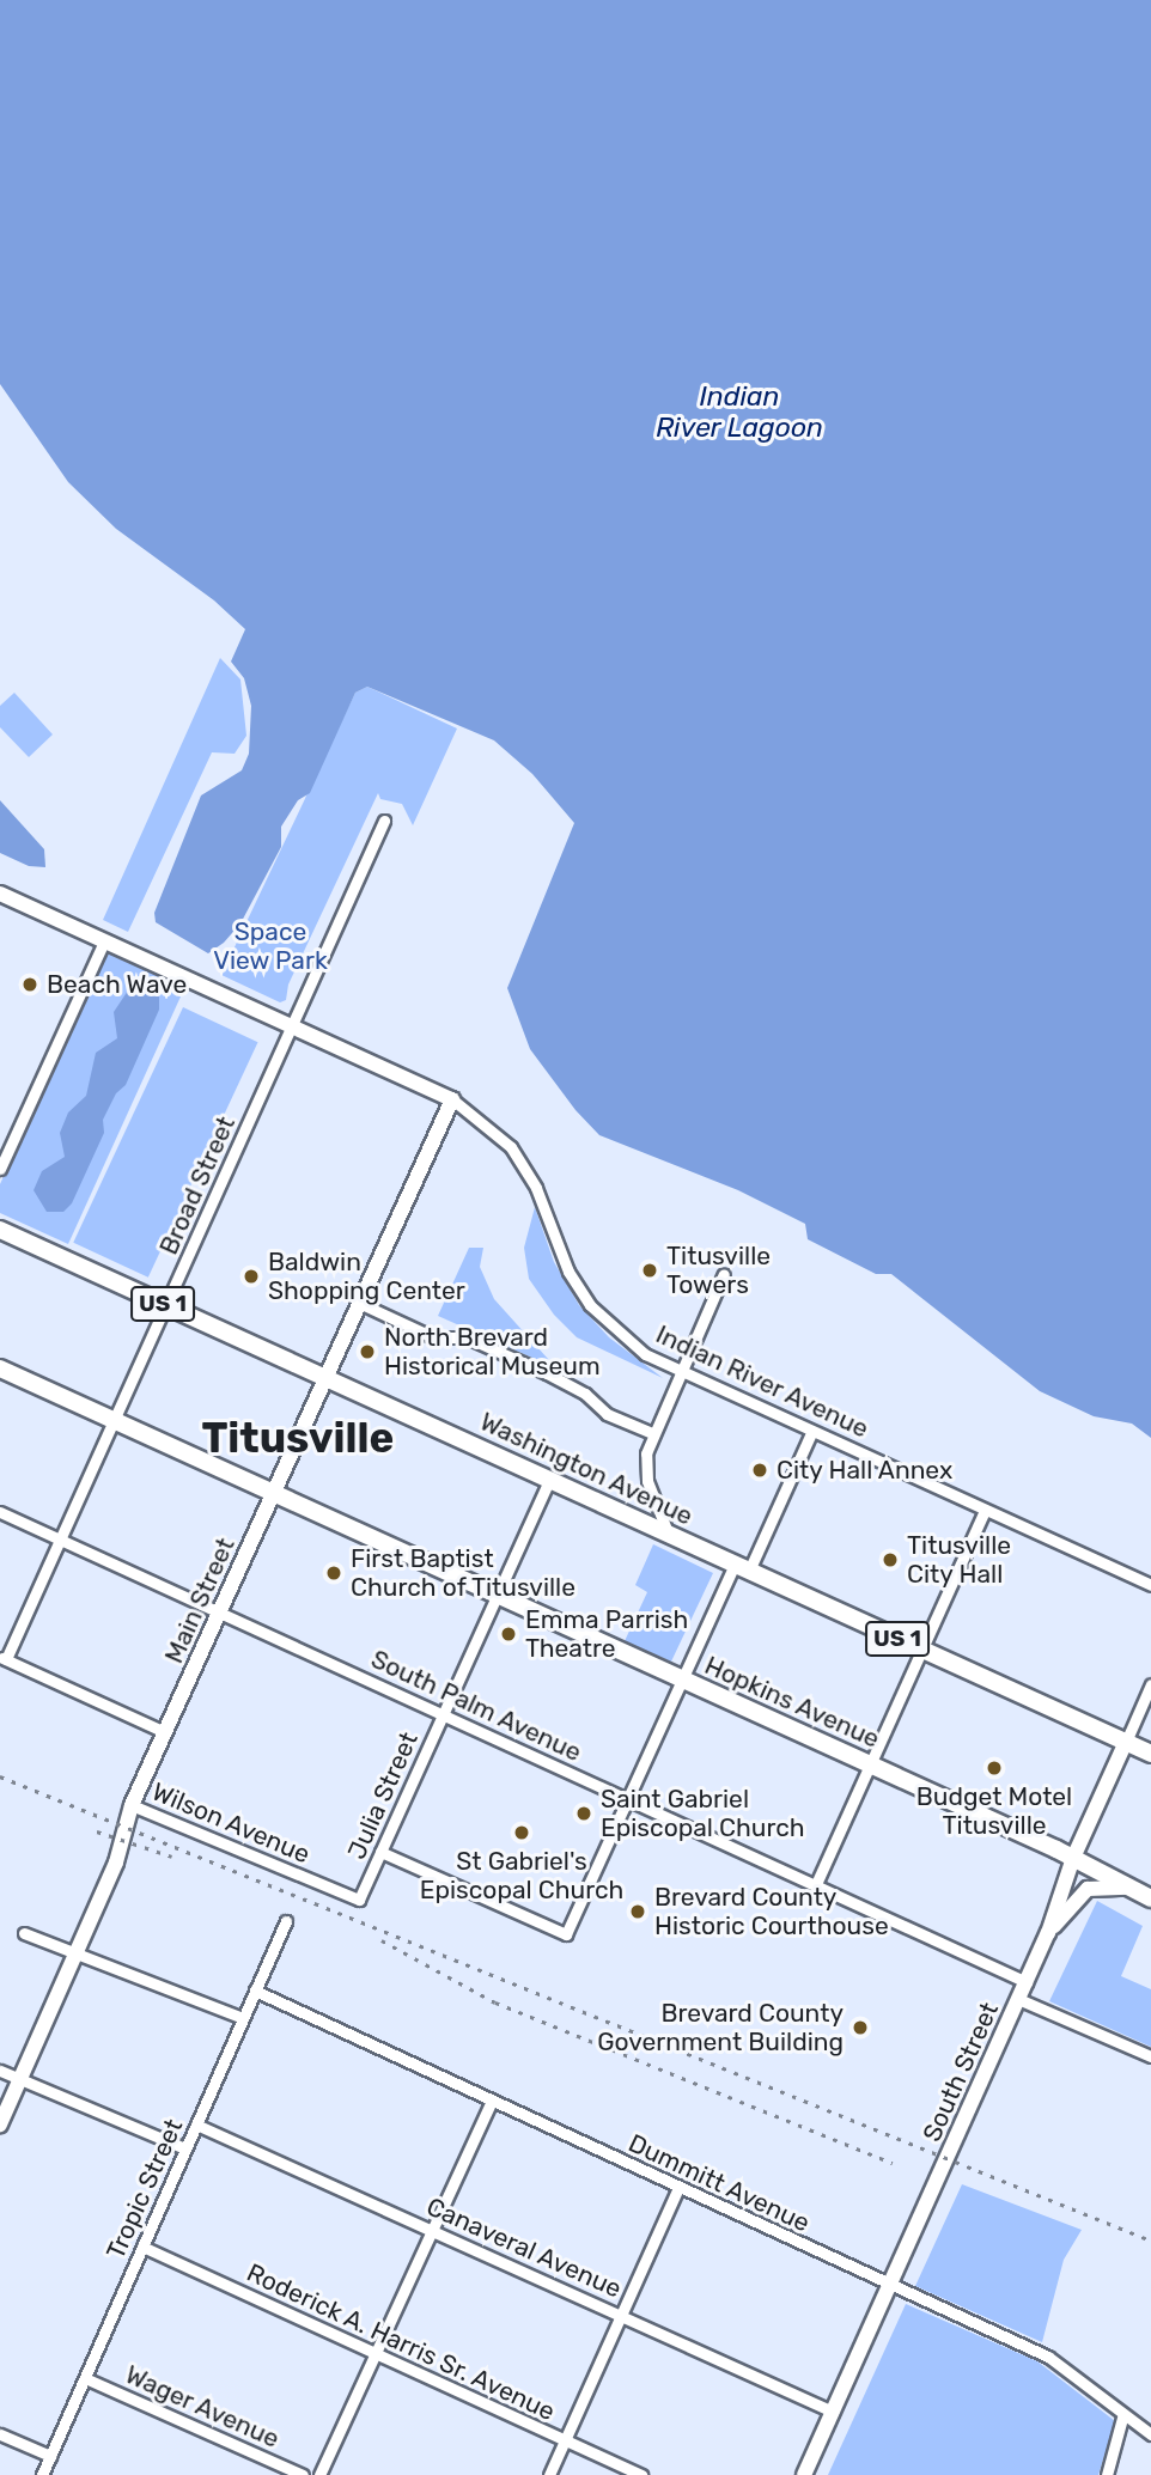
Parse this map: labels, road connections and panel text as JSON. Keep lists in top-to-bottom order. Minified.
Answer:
{"streets":{"main road":["US 1","Washington Avenue","Hopkins Avenue"],"street":["Broad Street","Indian River Avenue","Main Street","South Palm Avenue","Julia Street","Wilson Avenue","South Street","Dummitt Avenue","Tropic Street","Canaveral Avenue","Roderick A. Harris Sr. Avenue","Wager Avenue"]},"crossings":[["Broad Street","Indian River Avenue"],["Broad Street","Washington Avenue"],["Broad Street","Hopkins Avenue"],["Broad Street","South Palm Avenue"],["Indian River Avenue","Main Street"],["Washington Avenue","Main Street"],["Washington Avenue","Julia Street"],["Washington Avenue","South Street"],["Main Street","Hopkins Avenue"],["Main Street","South Palm Avenue"],["Main Street","Wilson Avenue"],["Hopkins Avenue","Julia Street"],["Hopkins Avenue","South Street"],["South Palm Avenue","Julia Street"],["South Palm Avenue","South Street"],["Julia Street","Wilson Avenue"],["South Street","Dummitt Avenue"],["South Street","Canaveral Avenue"],["Dummitt Avenue","Tropic Street"],["Tropic Street","Canaveral Avenue"],["Tropic Street","Roderick A. Harris Sr. Avenue"],["Tropic Street","Wager Avenue"]],"districts":["Titusville"],"water":["Indian River Lagoon"],"parks":["Space View Park"],"places":["Beach Wave","Titusville Towers","Baldwin Shopping Center","North Brevard Historical Museum","City Hall Annex","Titusville City Hall","First Baptist Church of Titusville","Emma Parrish Theatre","Budget Motel Titusville","Saint Gabriel Episcopal Church","St Gabriel's Episcopal Church","Brevard County Historic Courthouse","Brevard County Government Building"]}
